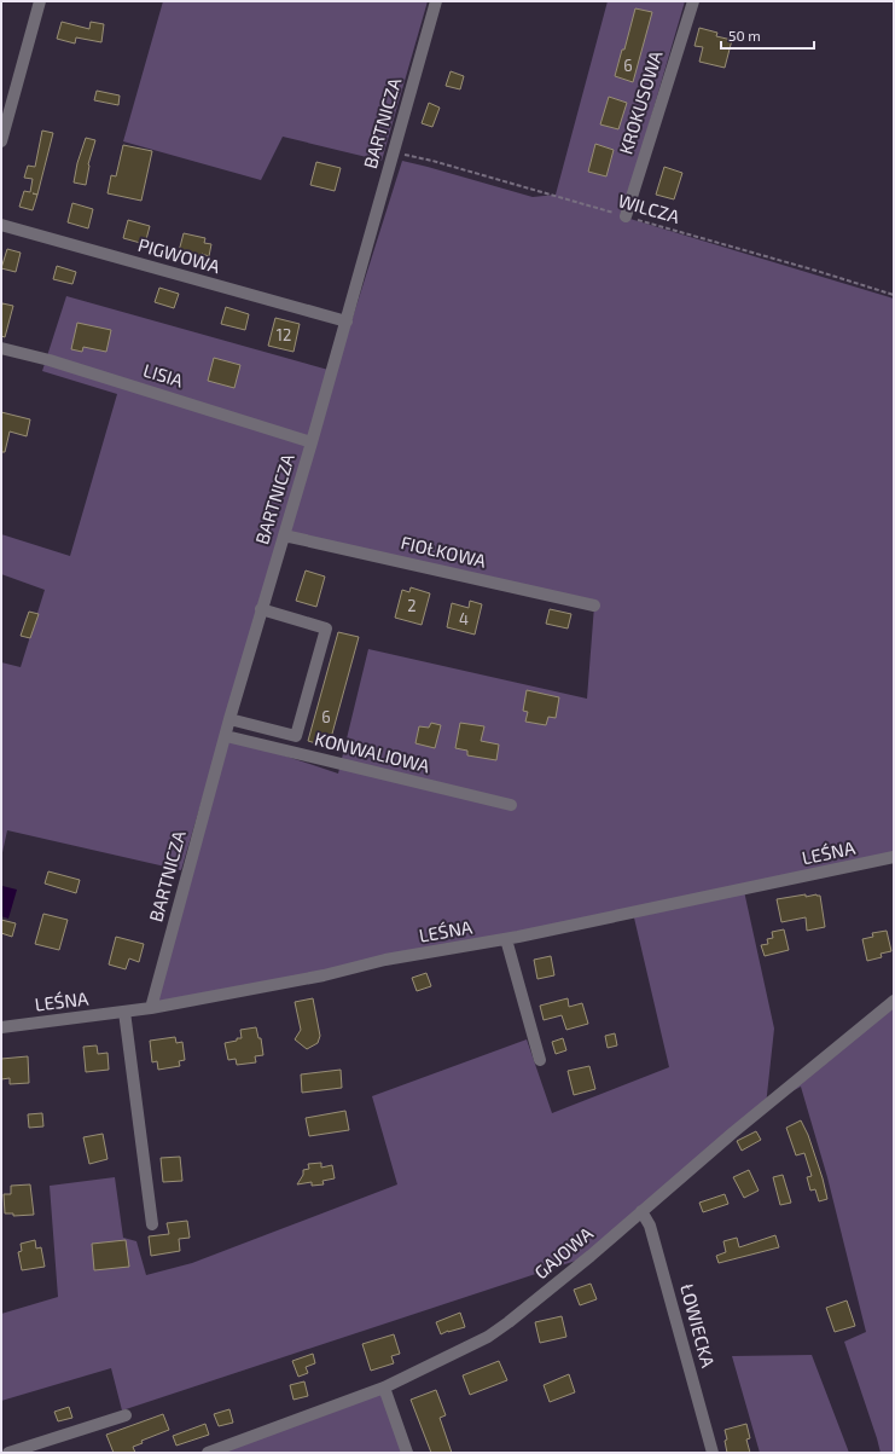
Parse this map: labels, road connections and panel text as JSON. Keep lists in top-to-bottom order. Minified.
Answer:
{"streets":{"street":["KROKUSOWA","BARTNICZA","PIGWOWA","LISIA","FIOŁKOWA","KONWALIOWA","LEŚNA","GAJOWA","ŁOWIECKA"],"path":["WILCZA"]},"crossings":[["KROKUSOWA","WILCZA"],["BARTNICZA","WILCZA"],["BARTNICZA","PIGWOWA"],["BARTNICZA","LISIA"],["BARTNICZA","FIOŁKOWA"],["BARTNICZA","KONWALIOWA"],["BARTNICZA","LEŚNA"],["GAJOWA","ŁOWIECKA"]],"house_numbers":["6","12","2","4","6"],"scale_bar":"50 m"}
